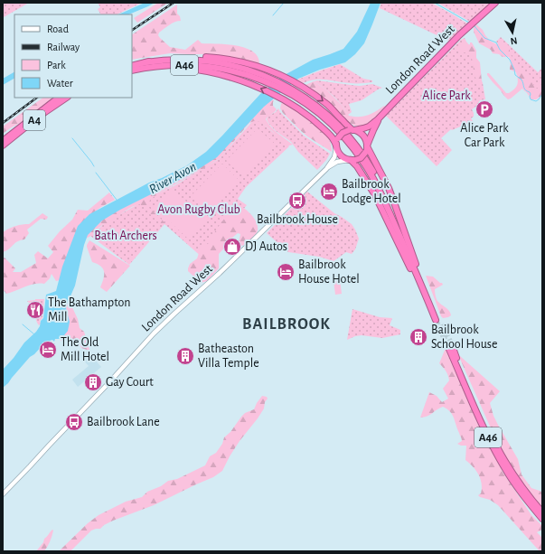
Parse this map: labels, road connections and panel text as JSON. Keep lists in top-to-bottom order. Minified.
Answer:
{"streets":{"highway":["London Road West","A46","A4"]},"districts":["BAILBROOK"],"water":["River Avon"],"parks":["Alice Park","Avon Rugby Club","Bath Archers"],"places":{"parking":["Alice Park Car Park"],"hotel":["Bailbrook Lodge Hotel","Bailbrook House Hotel","The Old Mill Hotel"],"bus stop":["Bailbrook House","Bailbrook Lane"],"shop":["DJ Autos"],"restaurant":["The Bathampton Mill"],"building":["Bailbrook School House","Batheaston Villa Temple","Gay Court"]},"legend":["Road","Railway","Park","Water"],"north":"bottom"}
